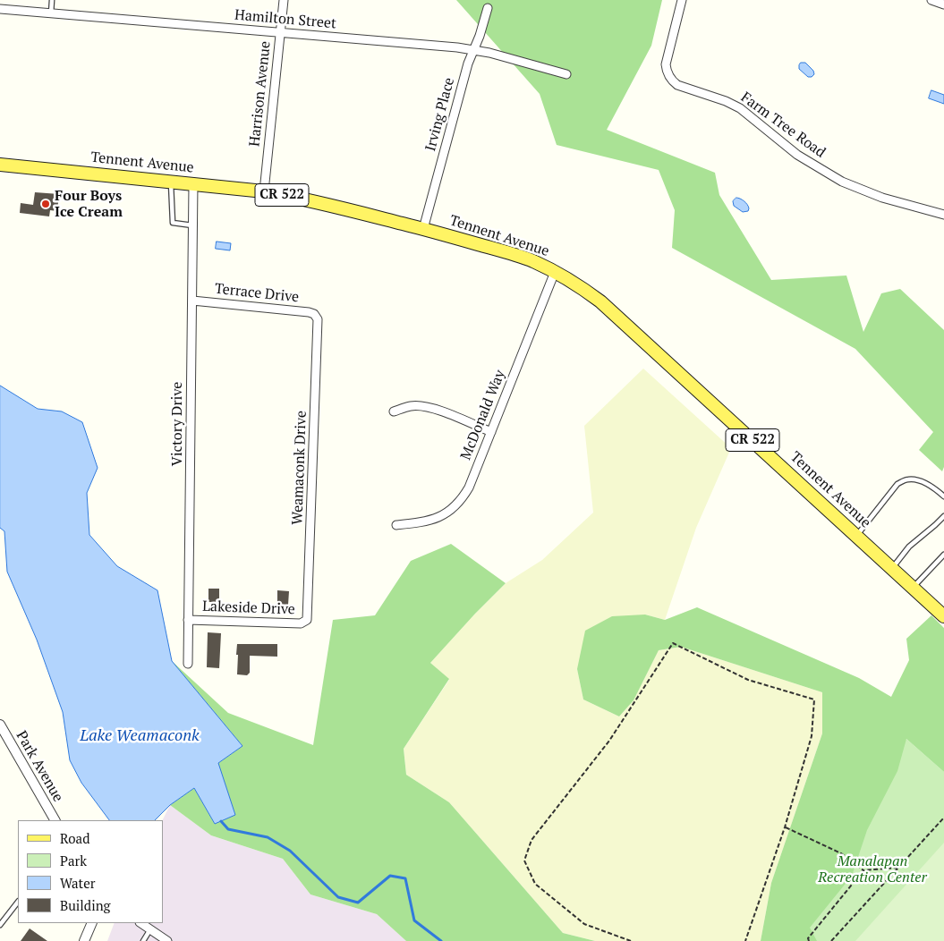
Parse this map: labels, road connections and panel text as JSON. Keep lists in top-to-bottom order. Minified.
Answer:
{"streets":{"main road":["Tennent Avenue","CR 522"],"street":["Hamilton Street","Harrison Avenue","Irving Place","Farm Tree Road","Terrace Drive","McDonald Way","Victory Drive","Weamaconk Drive","Lakeside Drive","Park Avenue"]},"crossings":[["Hamilton Street","Harrison Avenue"],["Hamilton Street","Irving Place"],["Harrison Avenue","Tennent Avenue"],["Irving Place","Tennent Avenue"],["Tennent Avenue","McDonald Way"],["Tennent Avenue","Victory Drive"],["Terrace Drive","Victory Drive"],["Terrace Drive","Weamaconk Drive"],["Victory Drive","Lakeside Drive"],["Weamaconk Drive","Lakeside Drive"]],"water":["Lake Weamaconk"],"parks":["Manalapan Recreation Center"],"places":["Four Boys Ice Cream"],"legend":["Road","Park","Water","Building"]}
